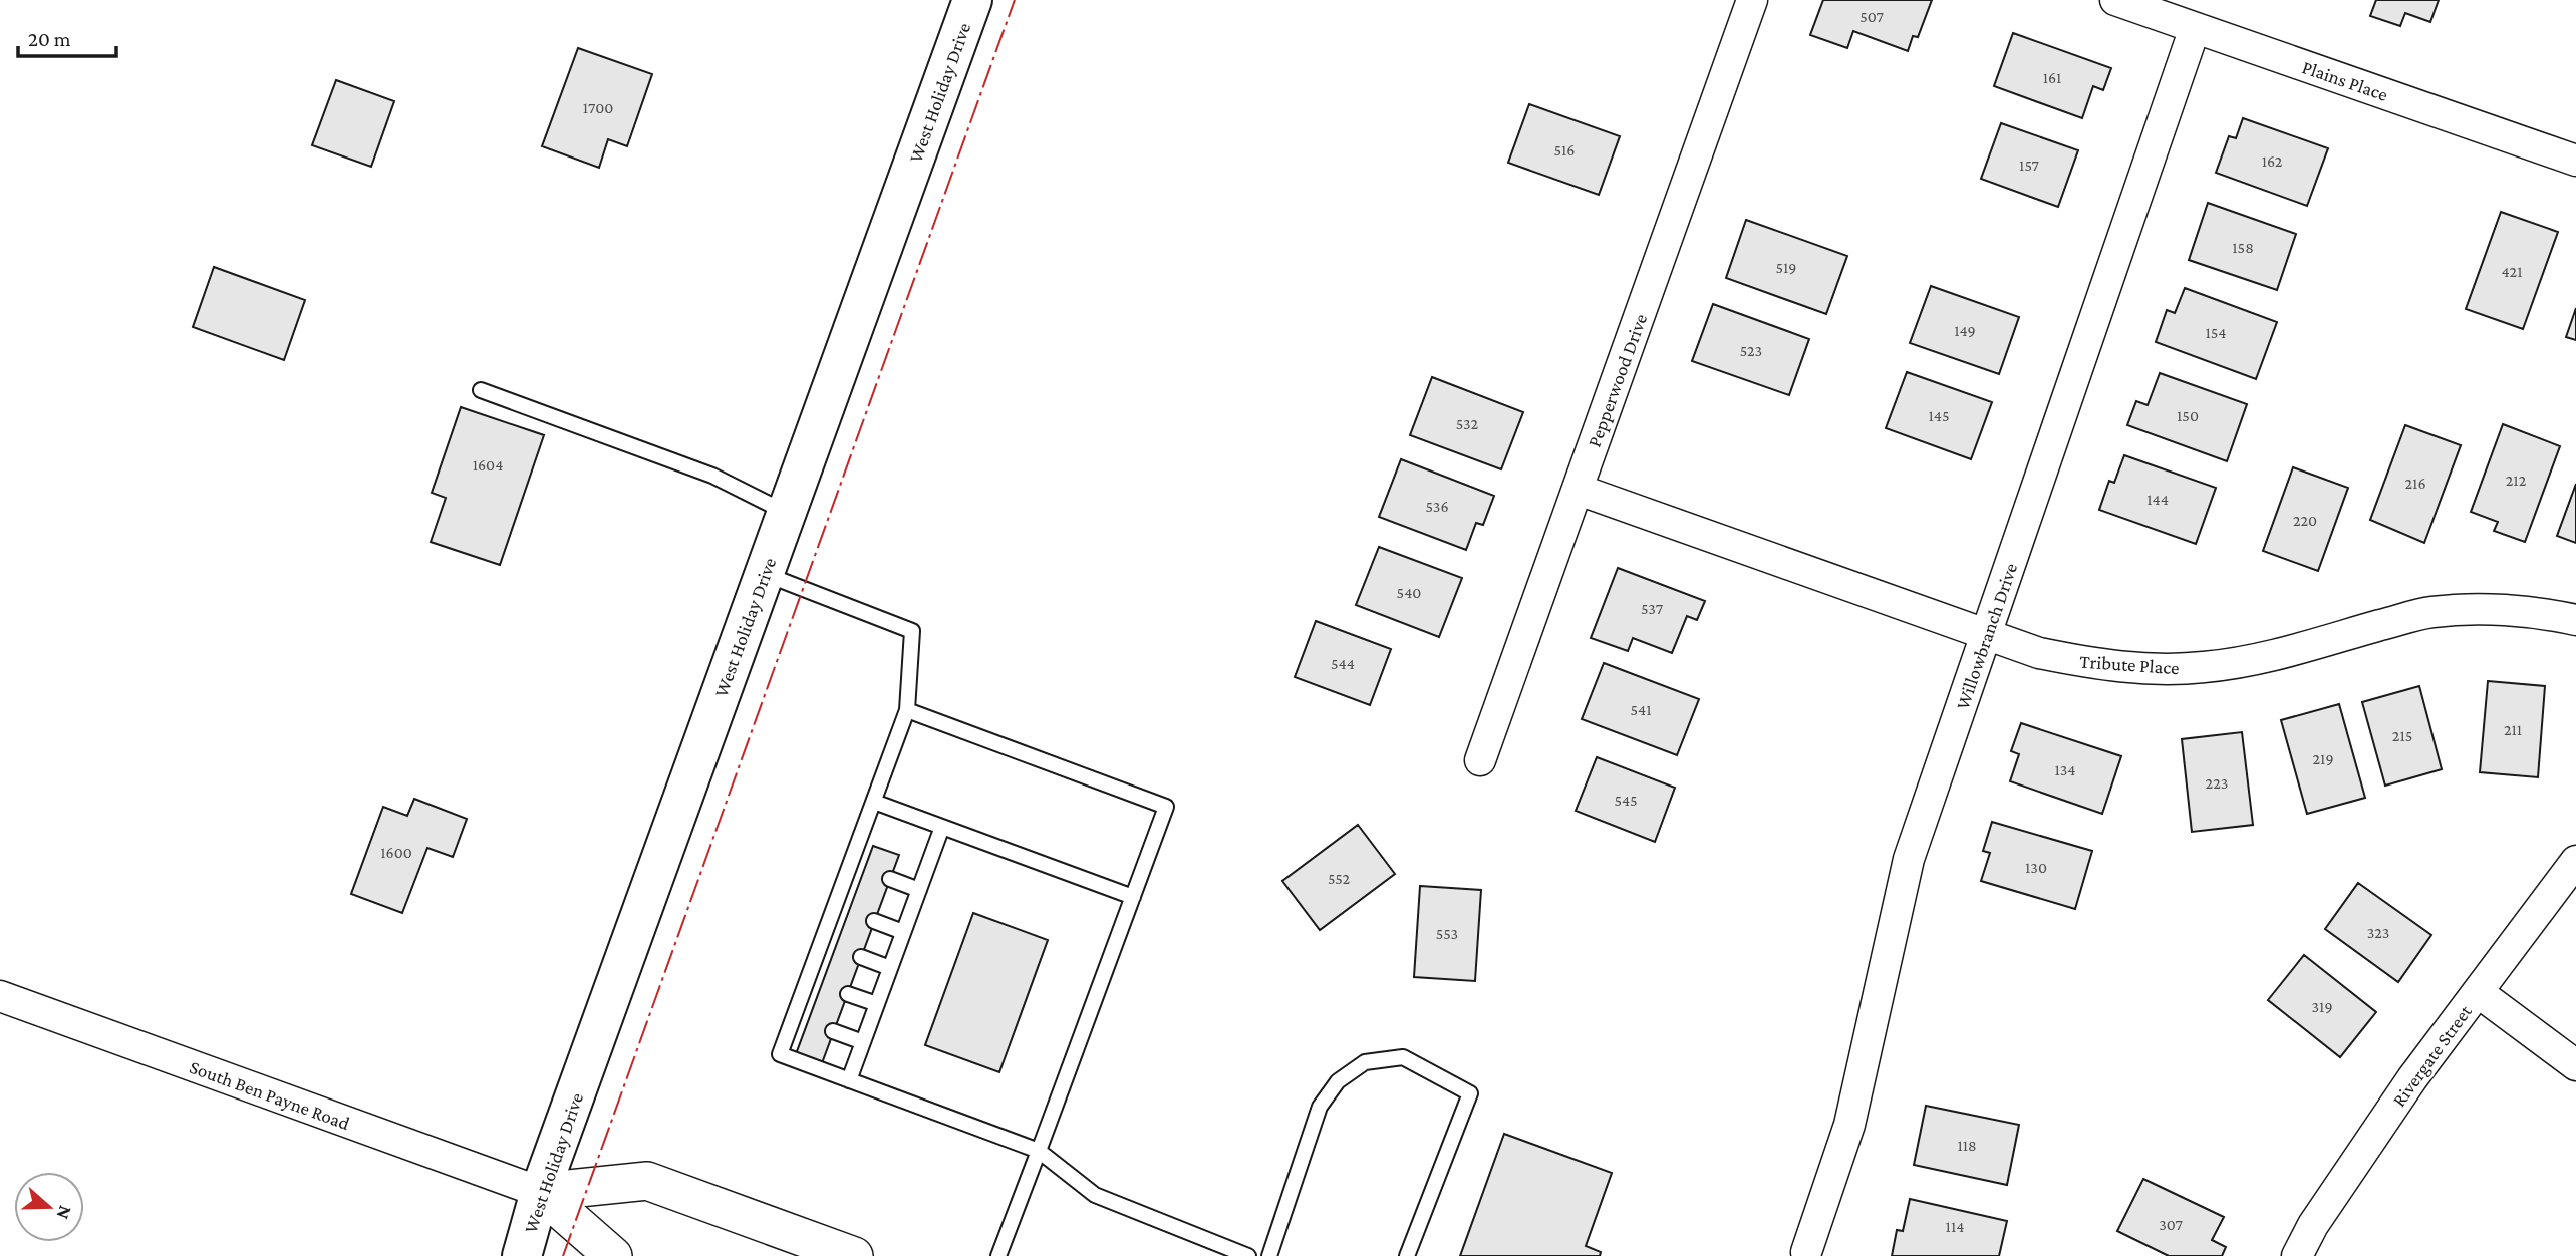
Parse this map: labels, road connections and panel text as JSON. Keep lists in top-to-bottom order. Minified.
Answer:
{"streets":{"main road":["West Holiday Drive"],"street":["Plains Place","Pepperwood Drive","Willowbranch Drive","Tribute Place","Rivergate Street","South Ben Payne Road"]},"crossings":[["Plains Place","Willowbranch Drive"],["West Holiday Drive","South Ben Payne Road"],["Pepperwood Drive","Tribute Place"],["Willowbranch Drive","Tribute Place"]],"house_numbers":["507","161","1700","516","162","157","158","519","421","149","154","523","145","150","532","1604","212","216","144","536","220","540","537","544","541","211","215","219","134","223","545","1600","130","552","323","553","319","118","307","114"],"scale_bar":"20 m","north":"right"}
